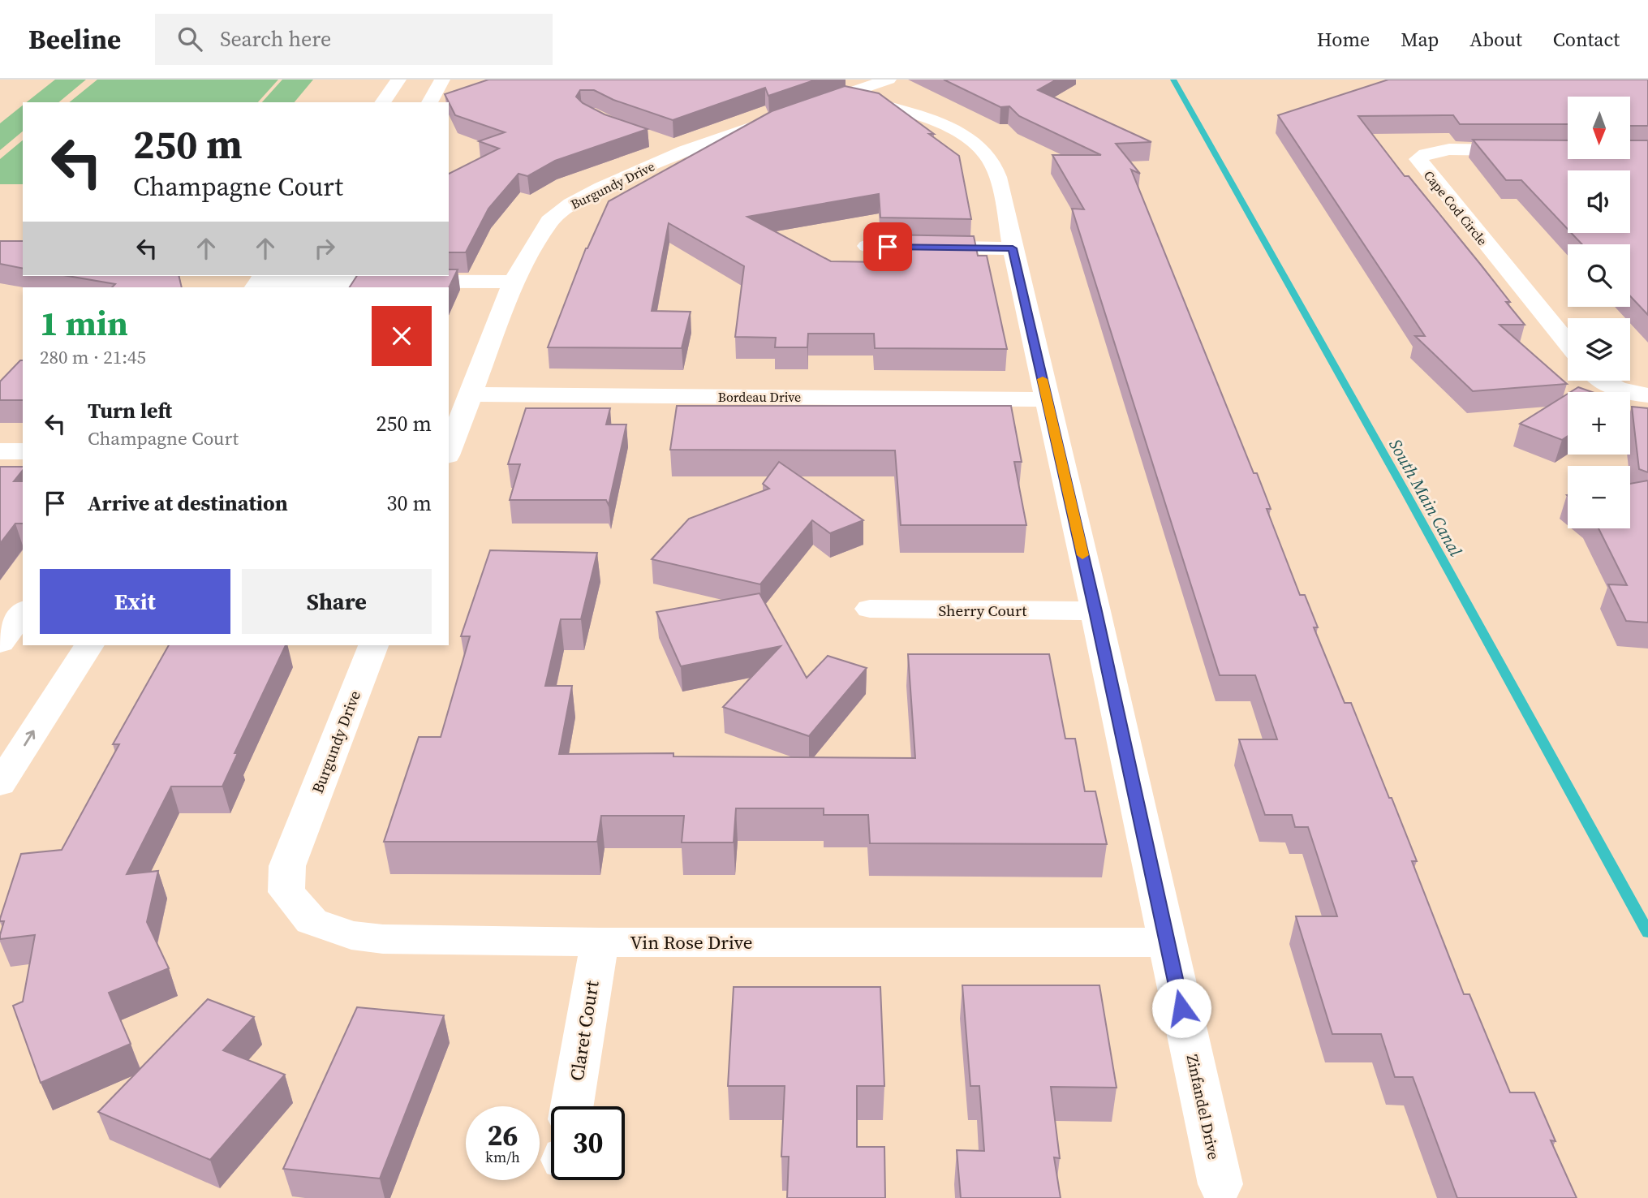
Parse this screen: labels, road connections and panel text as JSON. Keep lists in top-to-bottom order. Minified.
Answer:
{"streets":{"street":["Burgundy Drive","Cape Cod Circle","Bordeau Drive","Sherry Court","Vin Rose Drive","Claret Court","Zinfandel Drive"]},"crossings":[["Burgundy Drive","Bordeau Drive"],["Burgundy Drive","Vin Rose Drive"],["Bordeau Drive","Zinfandel Drive"],["Sherry Court","Zinfandel Drive"],["Vin Rose Drive","Claret Court"],["Vin Rose Drive","Zinfandel Drive"]],"water":["South Main Canal"],"north":"bottom","page":{"header":"Beeline","search":"Search here","nav":["Home","Map","About","Contact"],"map_buttons":["+","−"],"turn":["250 m","Champagne Court"],"heading":["1 min","280 m · 21:45"],"list":[{"name":"Turn left","note":"Champagne Court","value":"250 m"},{"name":"Arrive at destination","value":"30 m"}],"buttons":["Exit","Share"],"speed":"26 km/h","limit":"30"}}
